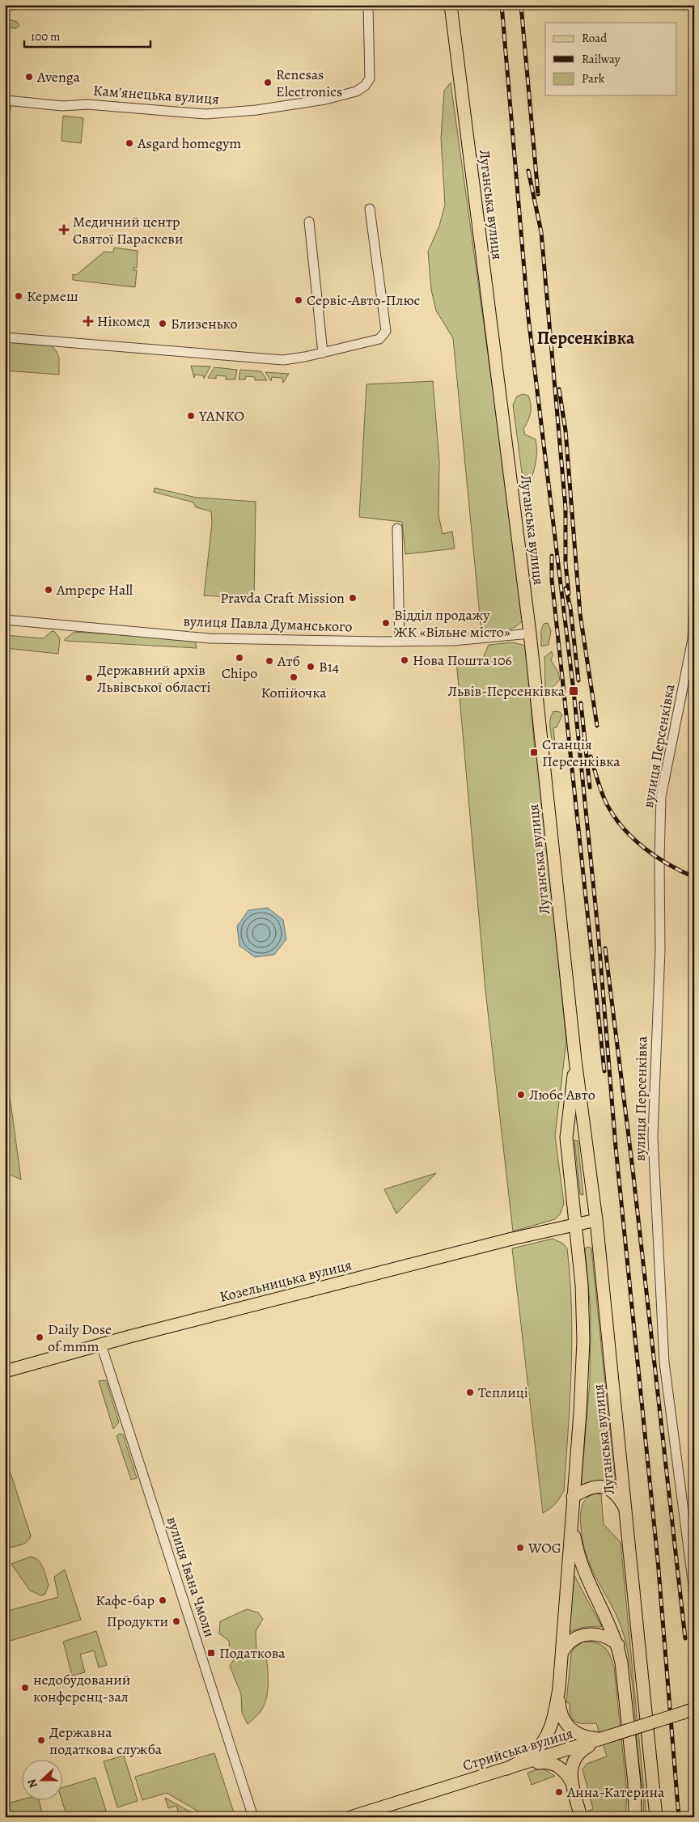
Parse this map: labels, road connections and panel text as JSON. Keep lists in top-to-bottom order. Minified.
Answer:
{"streets":{"main road":["Луганська вулиця","Козельницька вулиця","Стрийська вулиця"],"street":["Камʼянецька вулиця","вулиця Павла Думанського","вулиця Персенківка","вулиця Івана Чмоли"]},"crossings":[["Луганська вулиця","вулиця Павла Думанського"],["Луганська вулиця","Козельницька вулиця"],["Луганська вулиця","Стрийська вулиця"],["Козельницька вулиця","вулиця Івана Чмоли"]],"districts":["Персенківка"],"places":{"other":["Avenga","Renesas Electronics","Asgard homegym","Кермеш","Сервіс-Авто-Плюс","Близенько","YANKO","Ampepe Hall","Pravda Craft Mission","Відділ продажу ЖК «Вільне місто»","Chipo","Нова Пошта 106","Атб","В14","Копійочка","Державний архів Львівської області","Любе Авто","Daily Dose of mmm","Теплиці","WOG","Кафе-бар","Продукти","недобудований конференц-зал","Державна податкова служба","Анна-Катерина"],"health":["Медичний центр Святої Параскеви","Нікомед"],"transit":["Львів-Персенківка","Станція Персенківка","Податкова"]},"legend":["Road","Railway","Park"],"scale_bar":"100 m","north":"left"}
